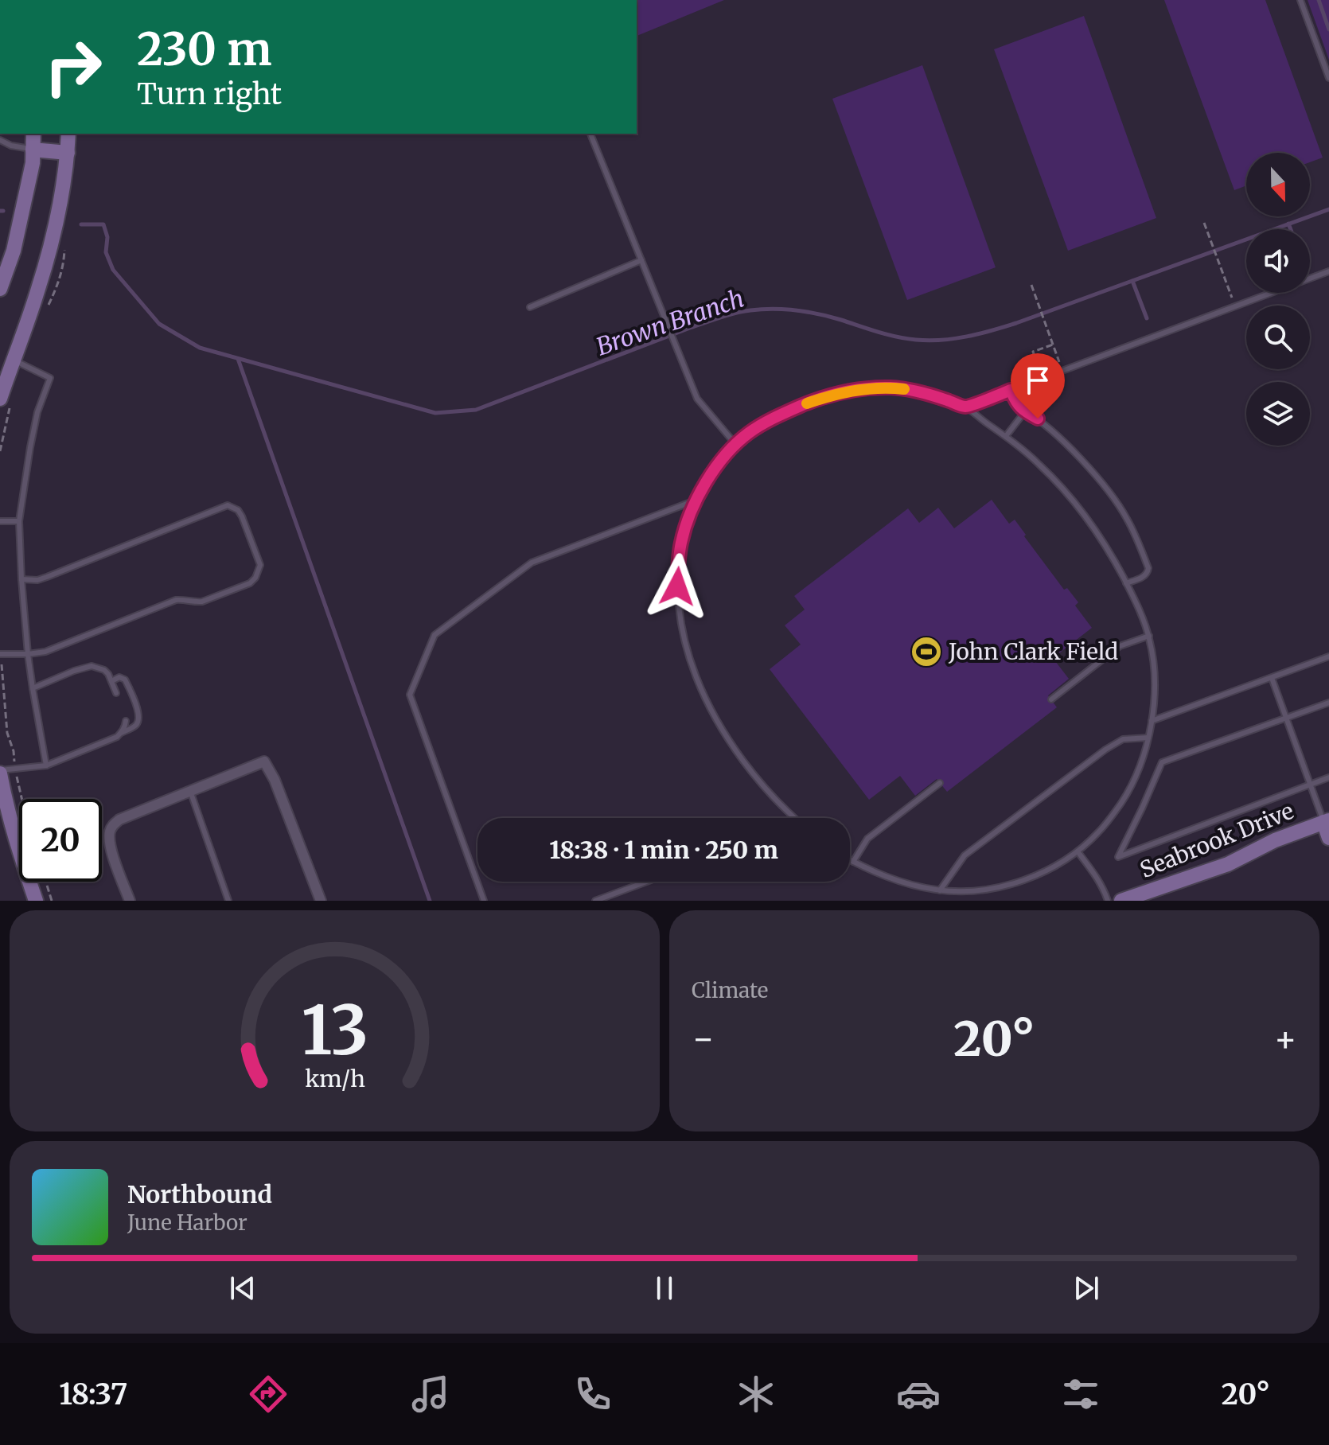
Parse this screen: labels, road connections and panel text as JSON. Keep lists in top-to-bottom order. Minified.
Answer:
{"streets":{"street":["Seabrook Drive"]},"water":["Brown Branch"],"places":{"sports":["John Clark Field"]},"north":"bottom","page":{"turn":["230 m","Turn right"],"limit":"20","trip":"18:38 · 1 min · 250 m","tile":"Climate","heat":["−","20°","+"],"song":["Northbound","June Harbor"],"tabs":["18:37","20°"],"gauge":["13","km/h"]}}
